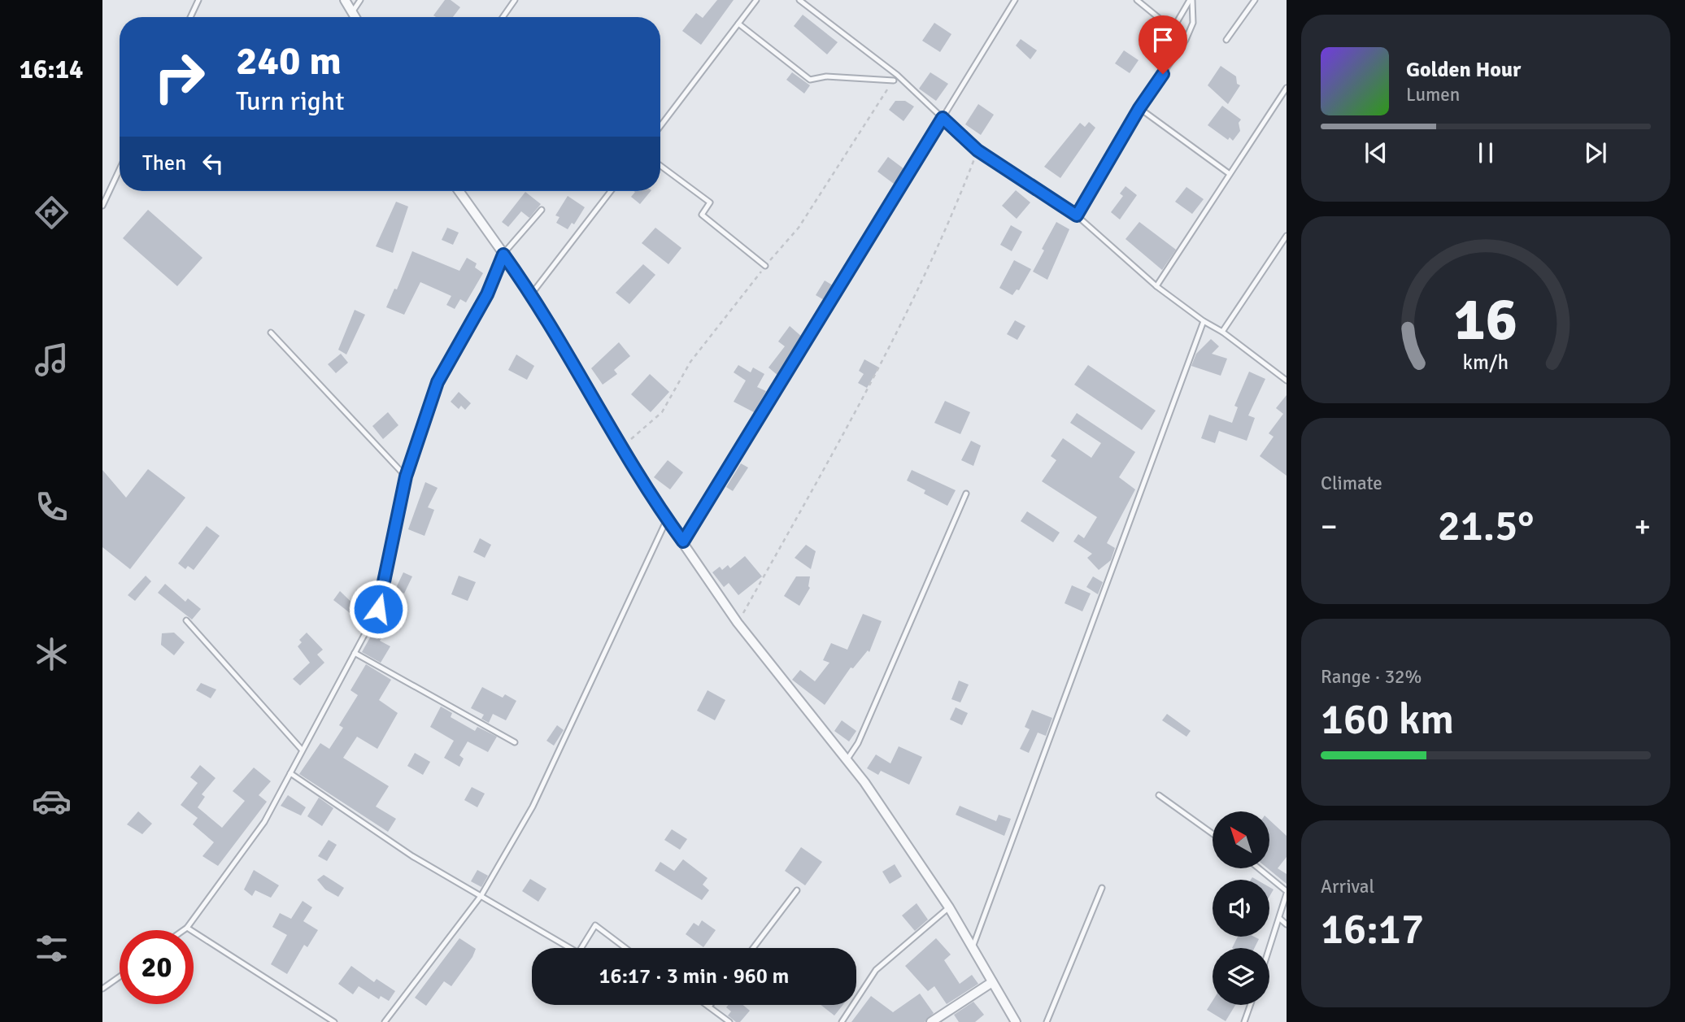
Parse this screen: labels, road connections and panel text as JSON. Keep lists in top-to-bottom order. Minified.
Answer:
{"north":"top left","page":{"tabs":"16:14","turn":["240 m","Turn right"],"song":["Golden Hour","Lumen"],"then":"Then","tile":["Climate",["Range · 32%","160 km"],["Arrival","16:17"]],"heat":["−","21.5°","+"],"limit":"20","trip":"16:17 · 3 min · 960 m","gauge":["16","km/h"]}}
